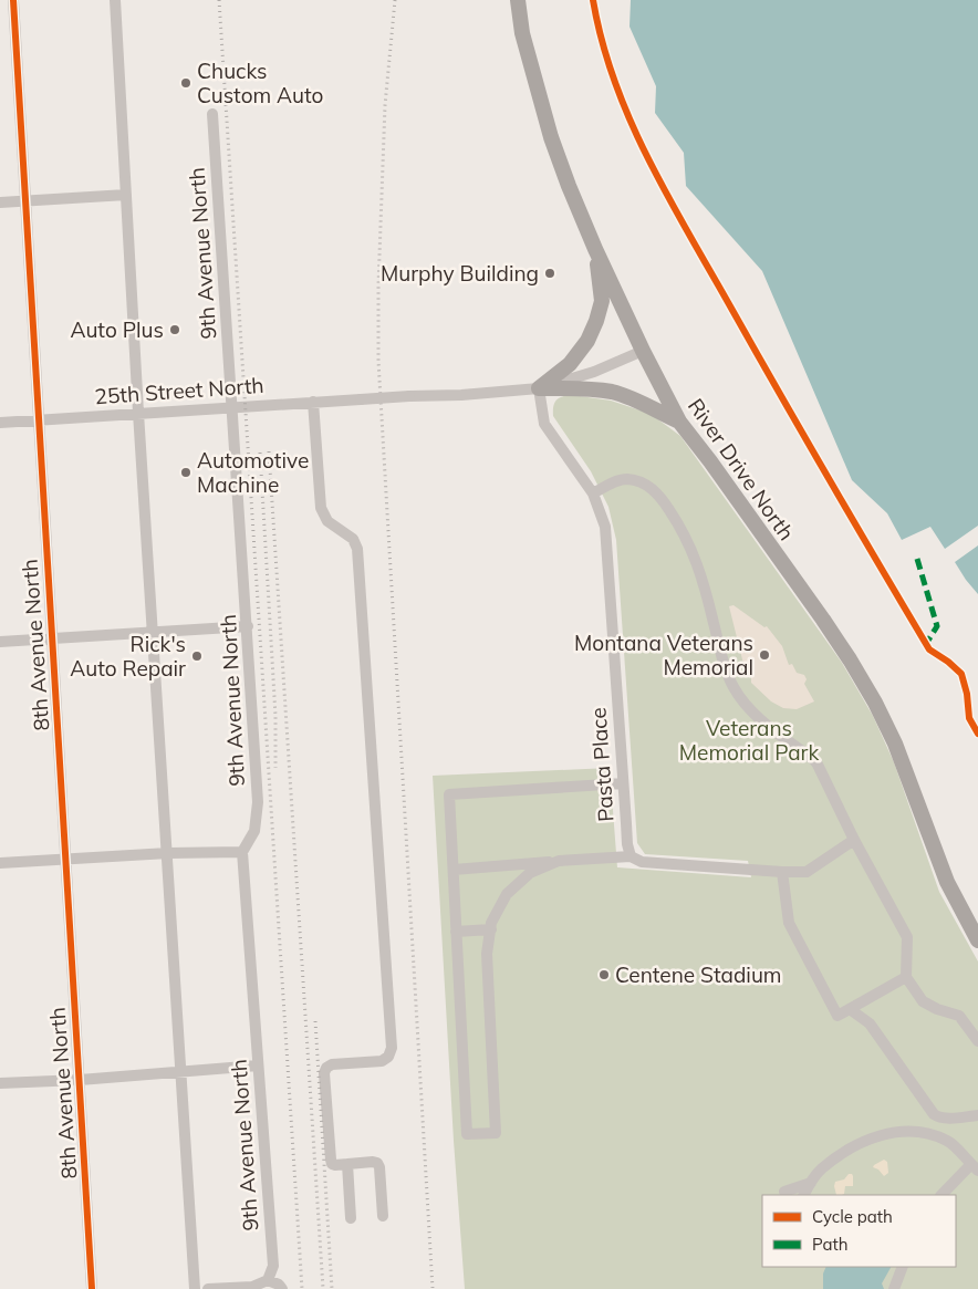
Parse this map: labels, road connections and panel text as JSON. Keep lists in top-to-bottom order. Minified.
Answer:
{"streets":{"main road":["River Drive North"],"street":["9th Avenue North","25th Street North","8th Avenue North","Pasta Place"]},"crossings":[["9th Avenue North","25th Street North"],["25th Street North","8th Avenue North"],["25th Street North","Pasta Place"]],"parks":["Veterans Memorial Park"],"places":["Chucks Custom Auto","Murphy Building","Auto Plus","Automotive Machine","Montana Veterans Memorial","Rick's Auto Repair","Centene Stadium"],"legend":["Cycle path","Path"]}
